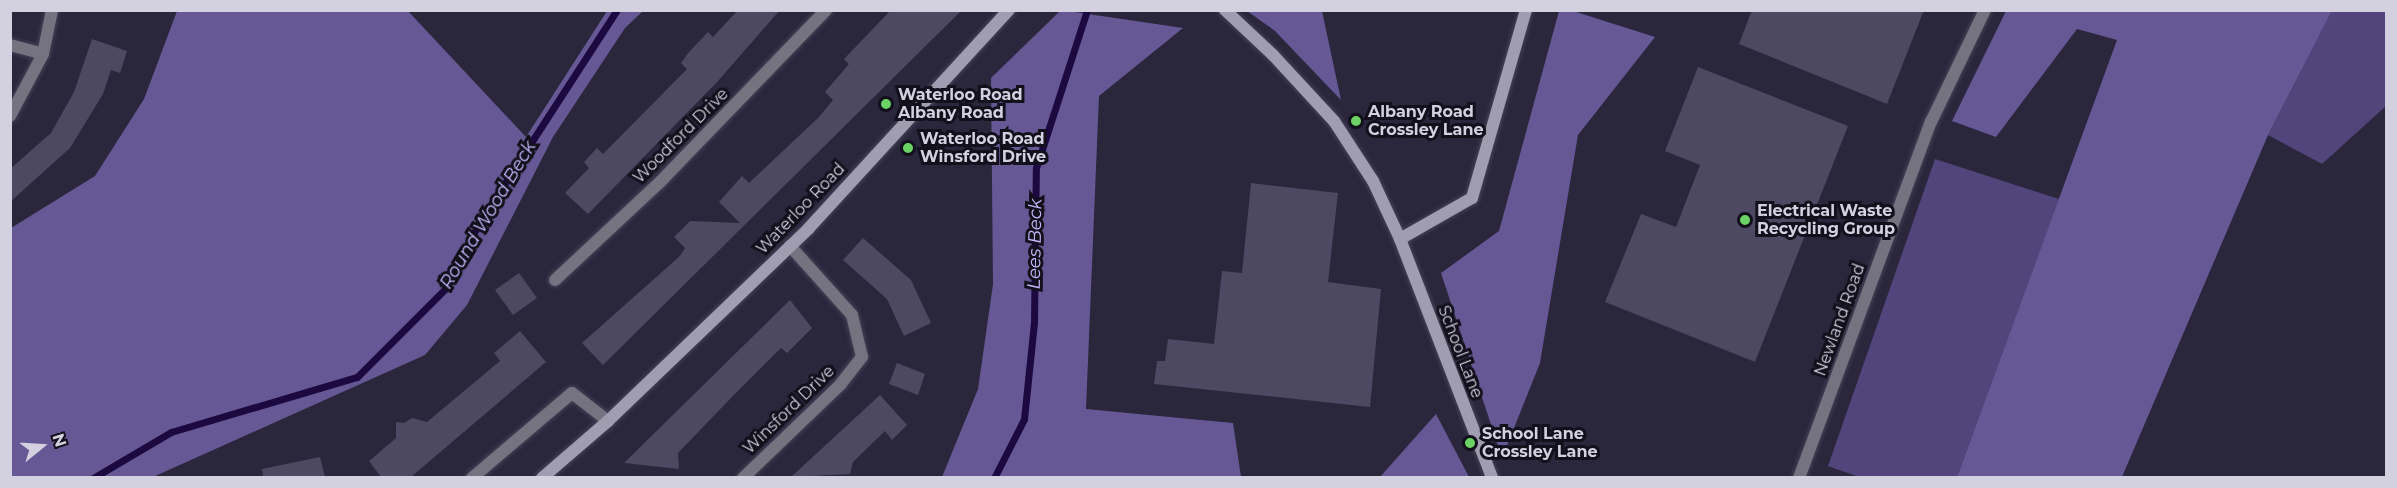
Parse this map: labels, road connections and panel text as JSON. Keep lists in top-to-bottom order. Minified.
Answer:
{"streets":{"street":["Woodford Drive","Waterloo Road","Newland Road","School Lane","Winsford Drive"]},"crossings":[["Waterloo Road","Winsford Drive"]],"water":["Round Wood Beck","Lees Beck"],"places":["Waterloo Road Albany Road","Albany Road Crossley Lane","Waterloo Road Winsford Drive","Electrical Waste Recycling Group","School Lane Crossley Lane"],"north":"right"}
